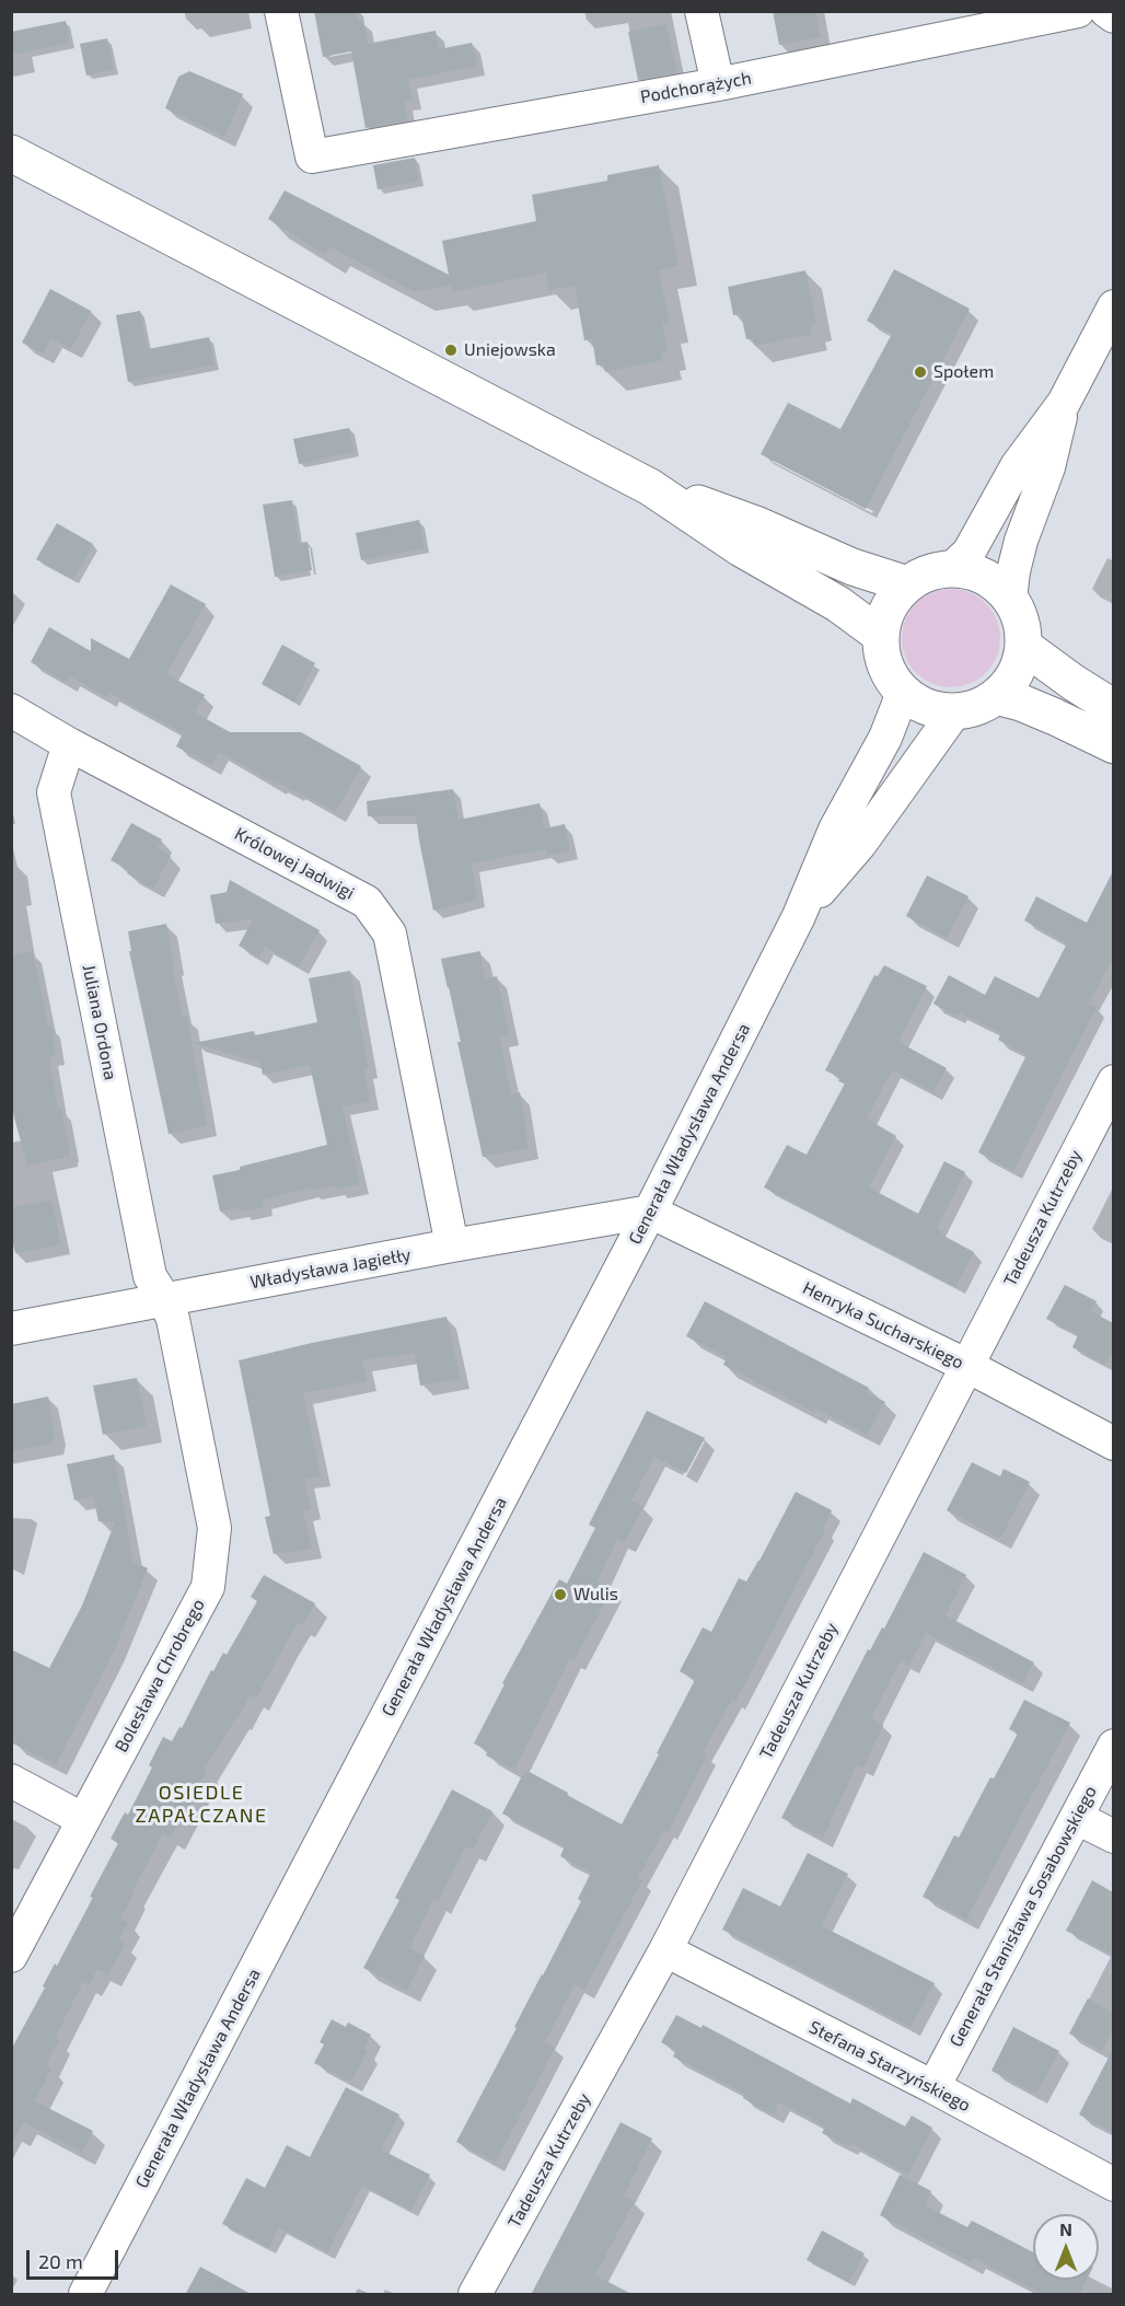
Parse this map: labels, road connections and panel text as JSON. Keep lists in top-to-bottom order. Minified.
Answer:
{"streets":{"street":["Podchorążych","Królowej Jadwigi","Juliana Ordona","Generała Władysława Andersa","Tadeusza Kutrzeby","Władysława Jagiełły","Henryka Sucharskiego","Bolesława Chrobrego","Generała Stanisława Sosabowskiego","Stefana Starzyńskiego"]},"crossings":[["Królowej Jadwigi","Juliana Ordona"],["Królowej Jadwigi","Władysława Jagiełły"],["Juliana Ordona","Władysława Jagiełły"],["Juliana Ordona","Bolesława Chrobrego"],["Generała Władysława Andersa","Władysława Jagiełły"],["Generała Władysława Andersa","Henryka Sucharskiego"],["Tadeusza Kutrzeby","Henryka Sucharskiego"],["Tadeusza Kutrzeby","Stefana Starzyńskiego"],["Władysława Jagiełły","Henryka Sucharskiego"],["Władysława Jagiełły","Bolesława Chrobrego"],["Generała Stanisława Sosabowskiego","Stefana Starzyńskiego"]],"districts":["OSIEDLE ZAPAŁCZANE"],"places":["Uniejowska","Społem","Wulis"],"scale_bar":"20 m","north":"top"}
